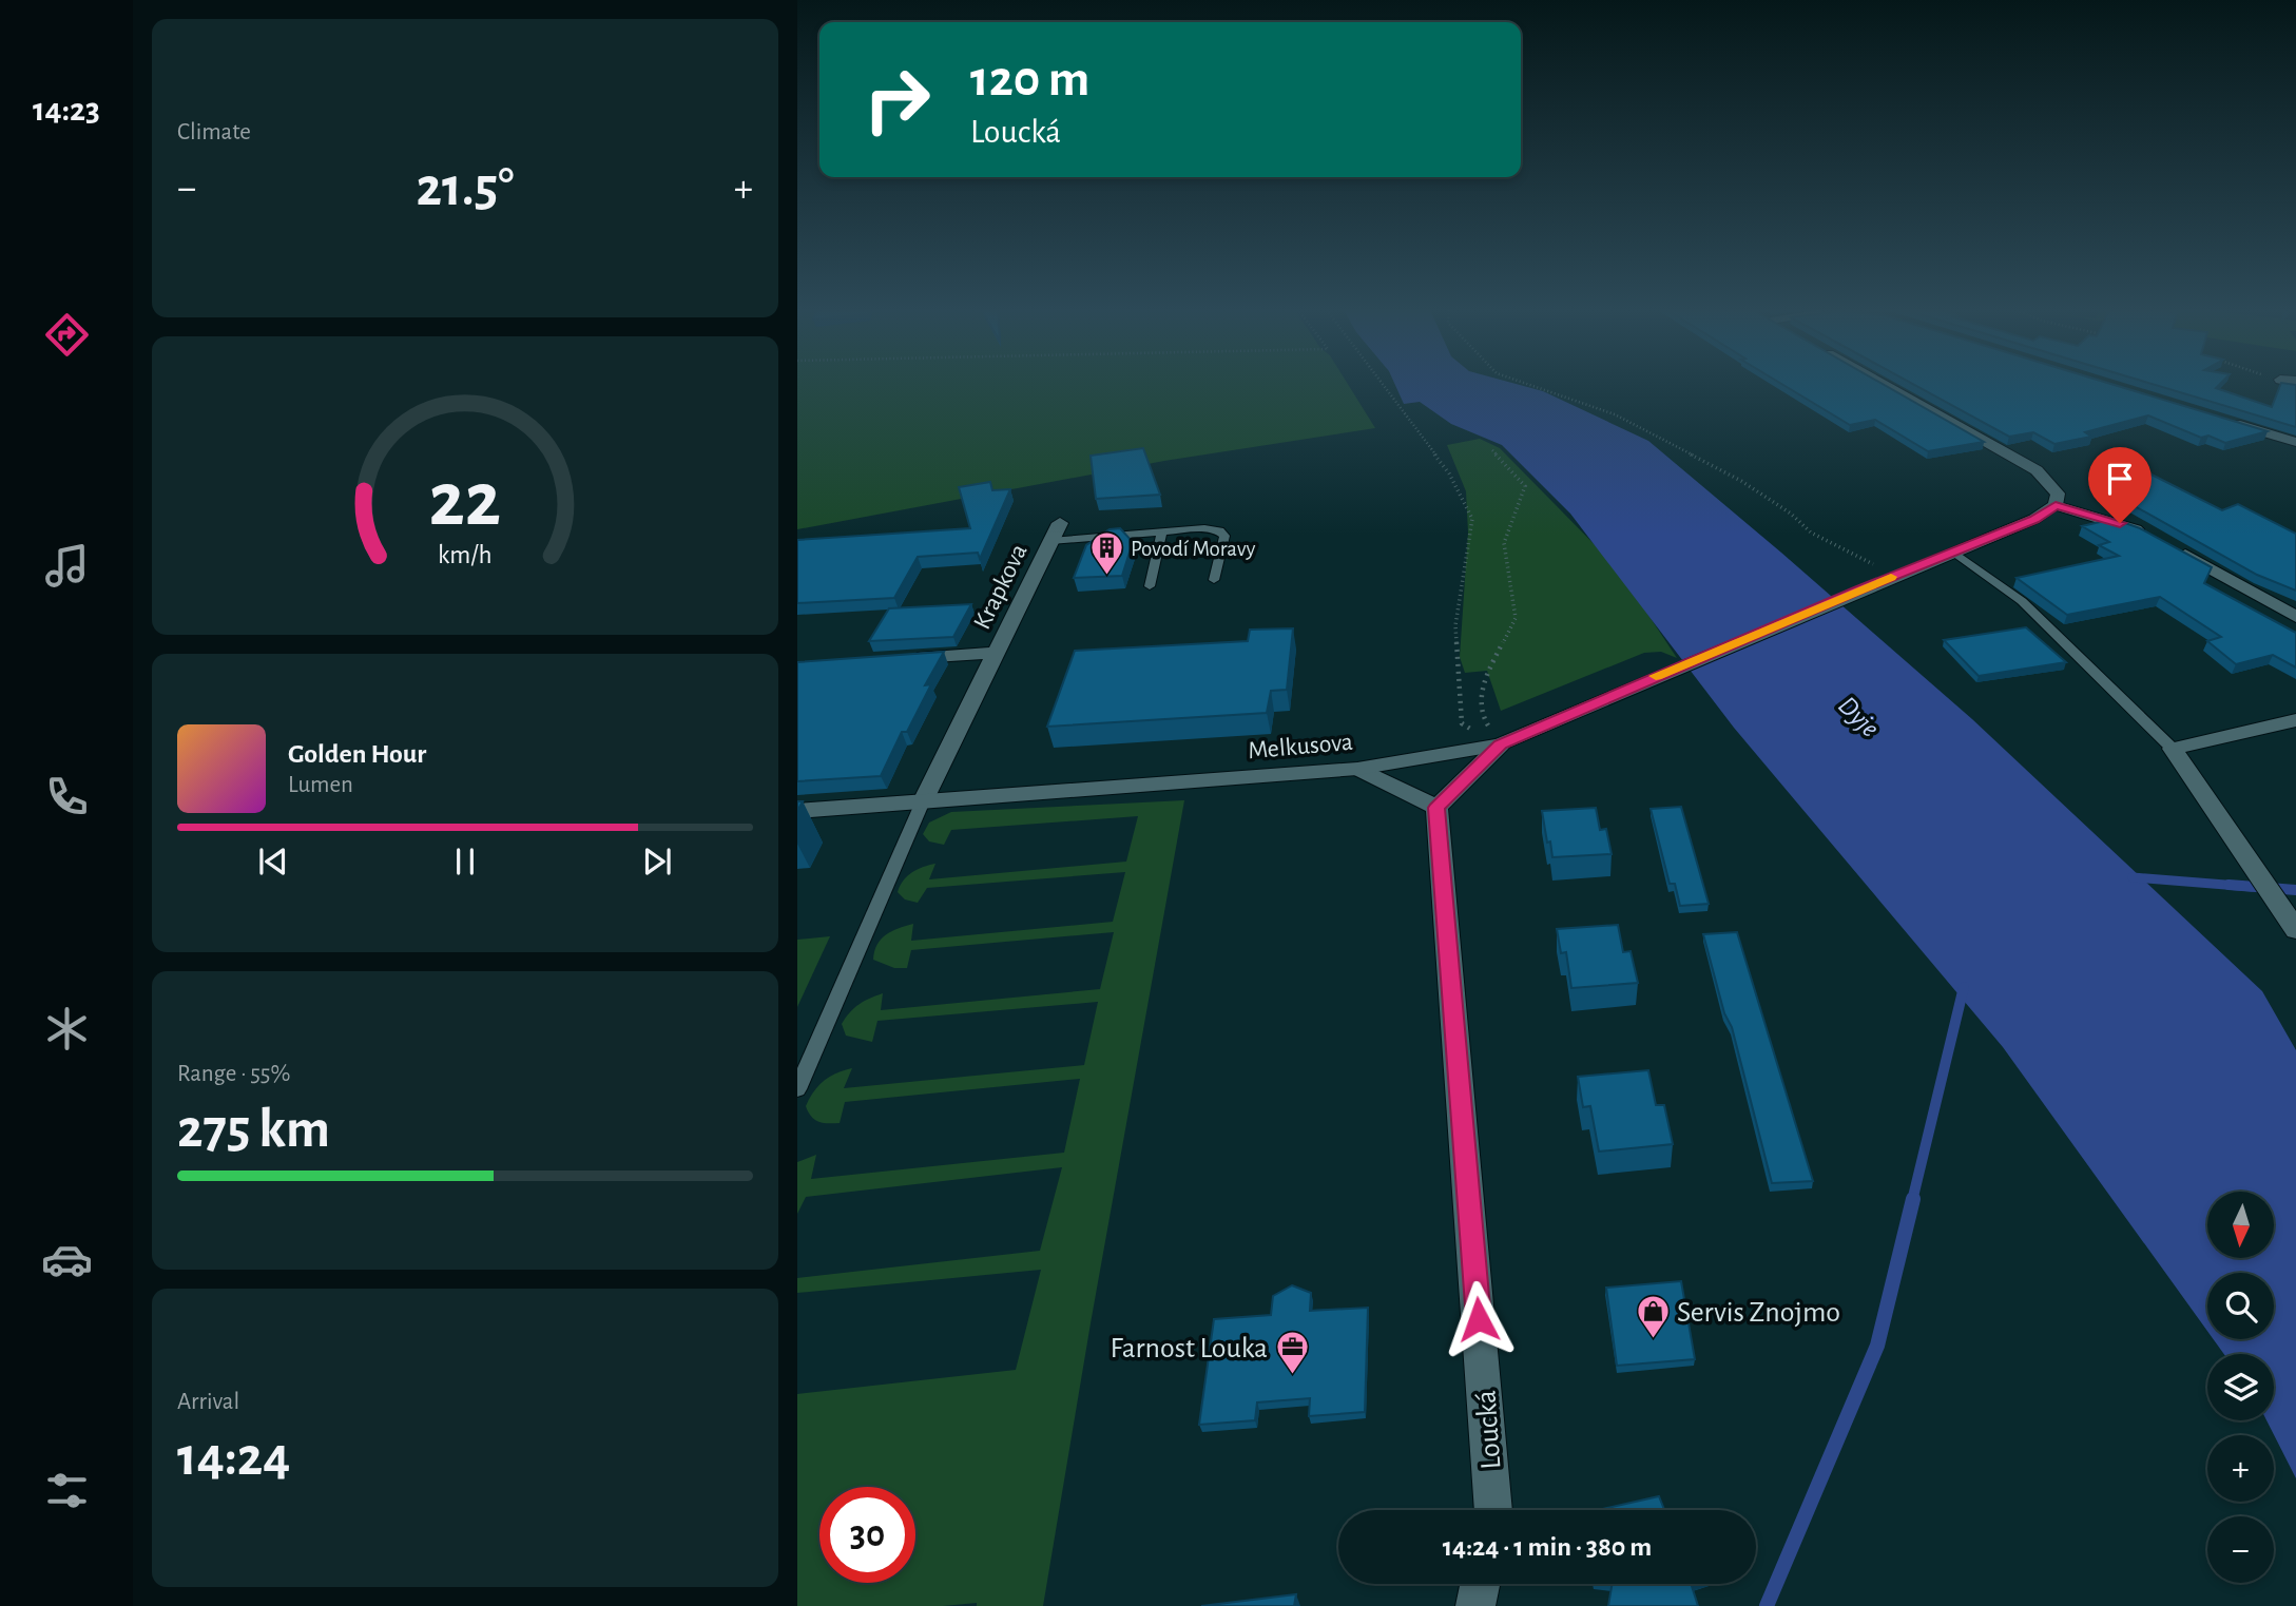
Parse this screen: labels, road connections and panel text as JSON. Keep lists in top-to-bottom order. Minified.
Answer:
{"streets":{"street":["Krapkova","Melkusova","Loucká"]},"water":["Dyje"],"places":{"building":["Povodí Moravy"],"shop":["Servis Znojmo"],"office":["Farnost Louka"]},"north":"bottom","page":{"tabs":"14:23","tile":["Climate",["Range · 55%","275 km"],["Arrival","14:24"]],"turn":["120 m","Loucká"],"heat":["−","21.5°","+"],"song":["Golden Hour","Lumen"],"map_buttons":["+","−"],"limit":"30","trip":"14:24 · 1 min · 380 m","gauge":["22","km/h"]}}
